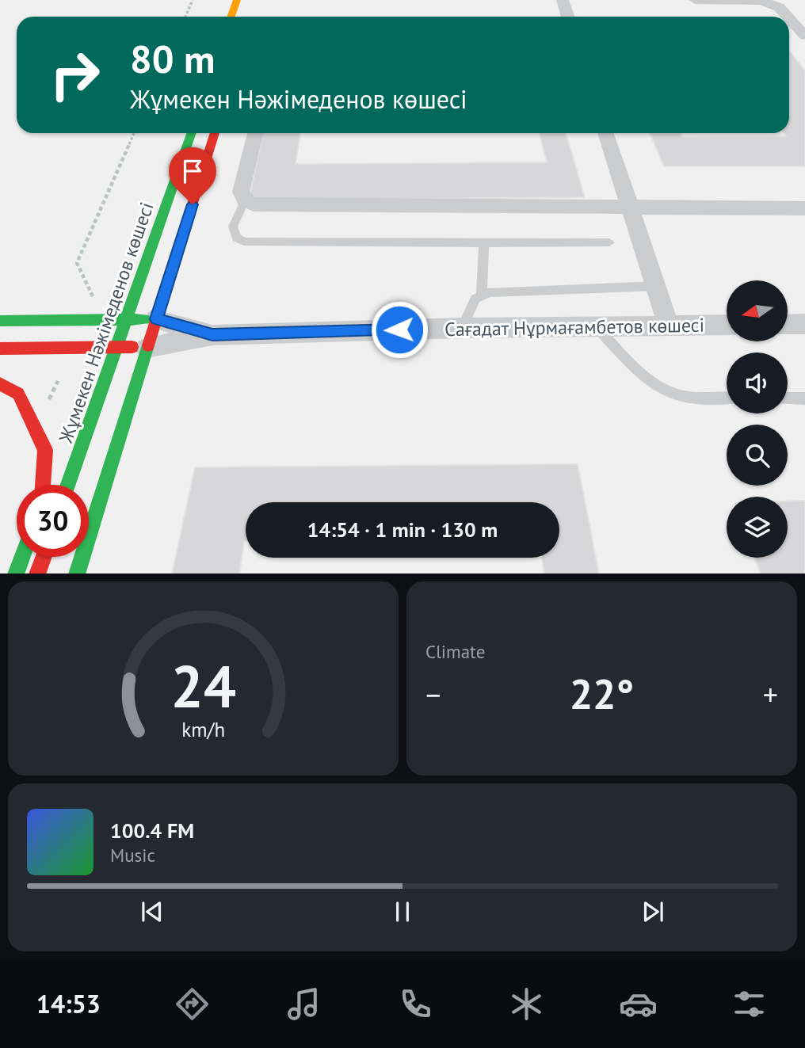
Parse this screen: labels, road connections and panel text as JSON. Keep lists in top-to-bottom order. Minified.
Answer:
{"streets":{"main road":["Жұмекен Нәжімеденов көшесі","Сағадат Нұрмағамбетов көшесі"]},"crossings":[["Жұмекен Нәжімеденов көшесі","Сағадат Нұрмағамбетов көшесі"]],"north":"left","page":{"turn":["80 m","Жұмекен Нәжімеденов көшесі"],"limit":"30","trip":"14:54 · 1 min · 130 m","tile":"Climate","heat":["−","22°","+"],"song":["100.4 FM","Music"],"tabs":"14:53","gauge":["24","km/h"]}}
